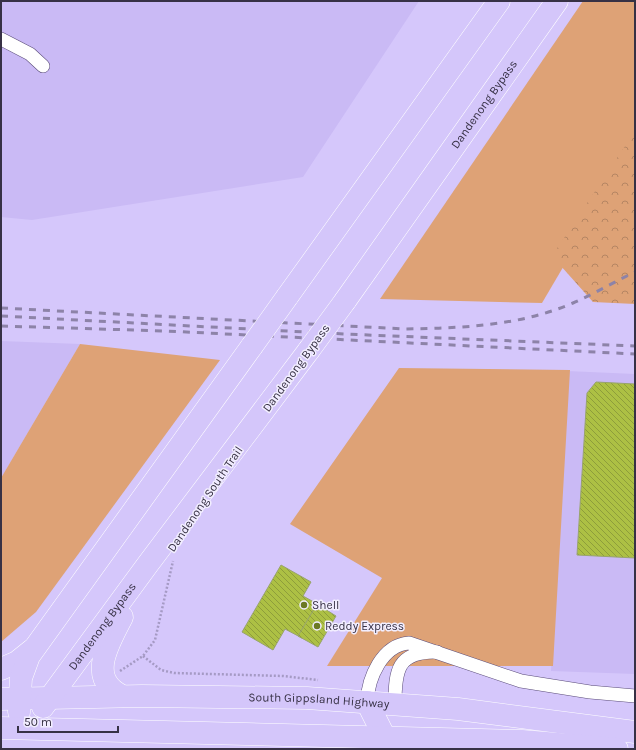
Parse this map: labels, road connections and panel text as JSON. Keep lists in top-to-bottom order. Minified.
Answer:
{"streets":{"highway":["Dandenong Bypass","South Gippsland Highway"],"path":["Dandenong South Trail"]},"crossings":[["Dandenong Bypass","South Gippsland Highway"]],"places":["Shell","Reddy Express"],"scale_bar":"50 m"}
